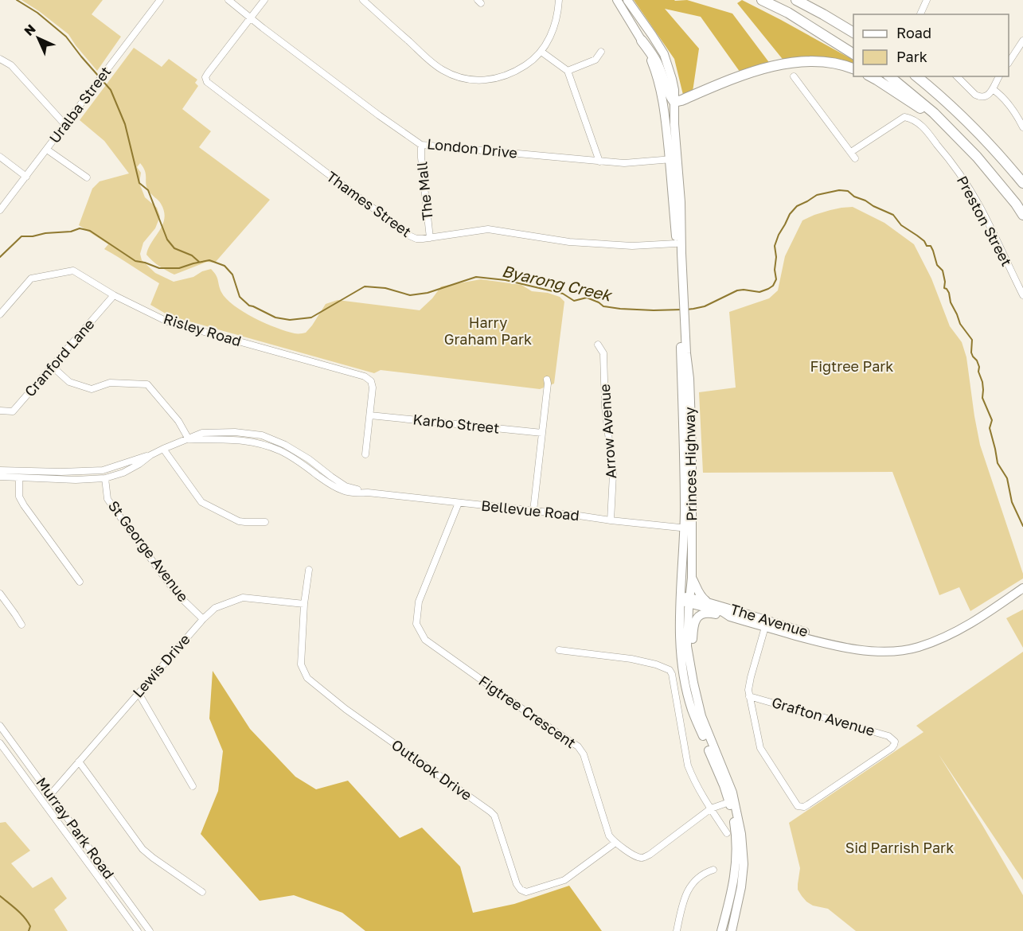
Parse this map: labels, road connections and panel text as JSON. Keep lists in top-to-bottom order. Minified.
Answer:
{"streets":{"main road":["Princes Highway","The Avenue"],"street":["Uralba Street","London Drive","The Mall","Thames Street","Preston Street","Risley Road","Cranford Lane","Karbo Street","Arrow Avenue","Bellevue Road","St George Avenue","Lewis Drive","Figtree Crescent","Grafton Avenue","Outlook Drive","Murray Park Road"]},"crossings":[["London Drive","The Mall"],["London Drive","Thames Street"],["London Drive","Princes Highway"],["The Mall","Thames Street"],["Thames Street","Princes Highway"],["Risley Road","Cranford Lane"],["Risley Road","Karbo Street"],["Arrow Avenue","Bellevue Road"],["Princes Highway","Bellevue Road"],["Princes Highway","The Avenue"],["Bellevue Road","St George Avenue"],["Bellevue Road","Figtree Crescent"],["St George Avenue","Lewis Drive"],["Lewis Drive","Outlook Drive"],["Lewis Drive","Murray Park Road"],["Figtree Crescent","Outlook Drive"]],"water":["Byarong Creek"],"parks":["Harry Graham Park","Figtree Park","Sid Parrish Park"],"legend":["Road","Park"],"north":"top left"}
